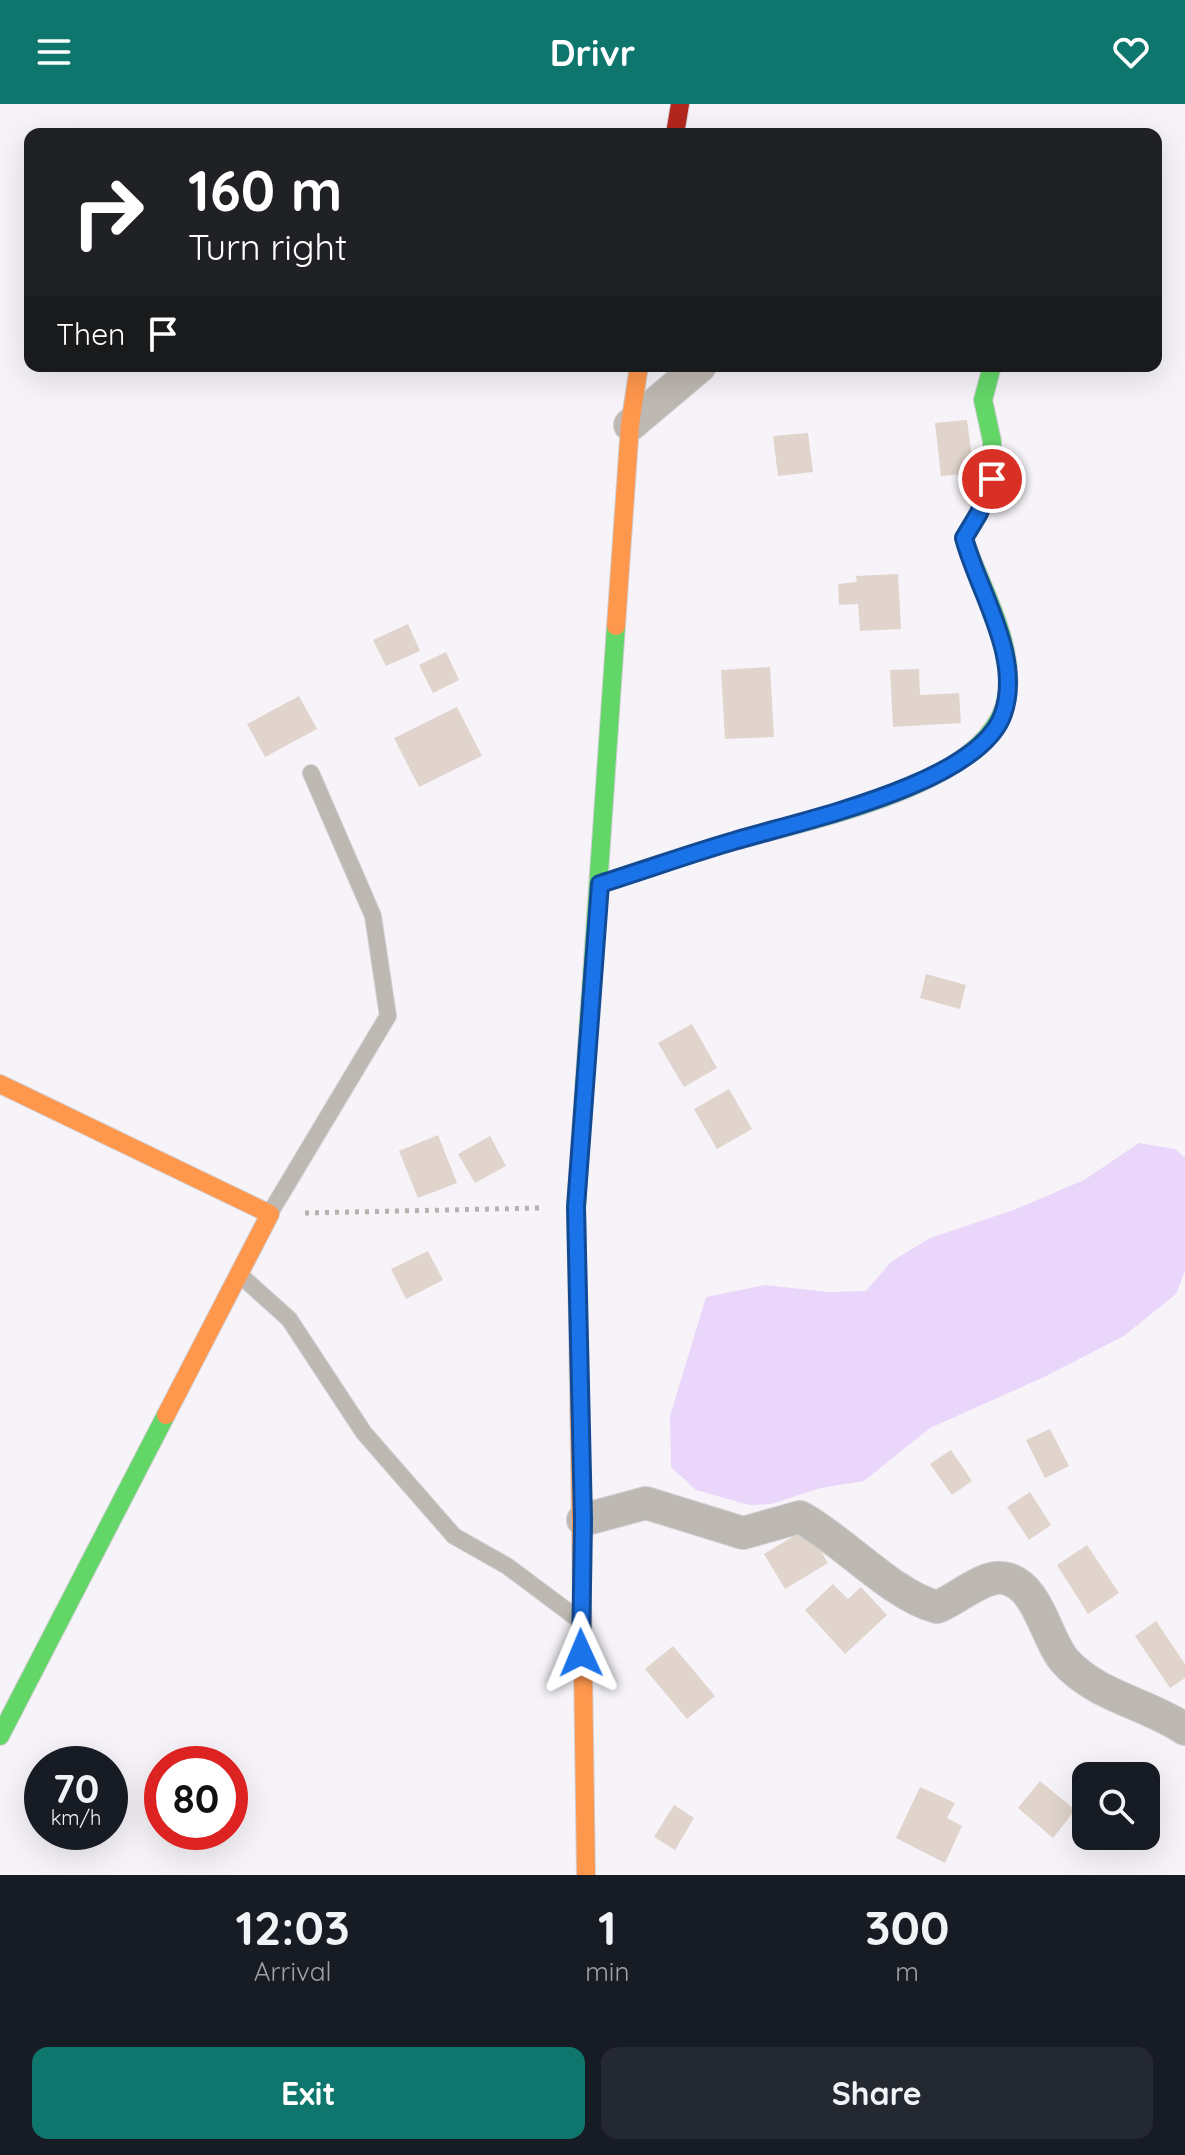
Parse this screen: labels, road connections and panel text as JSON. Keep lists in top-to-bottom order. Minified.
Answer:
{"page":{"header":"Drivr","turn":["160 m","Turn right"],"then":"Then","speed":"70 km/h","limit":"80","eta":["12:03","Arrival","1","min","300","m"],"buttons":["Exit","Share"]}}
